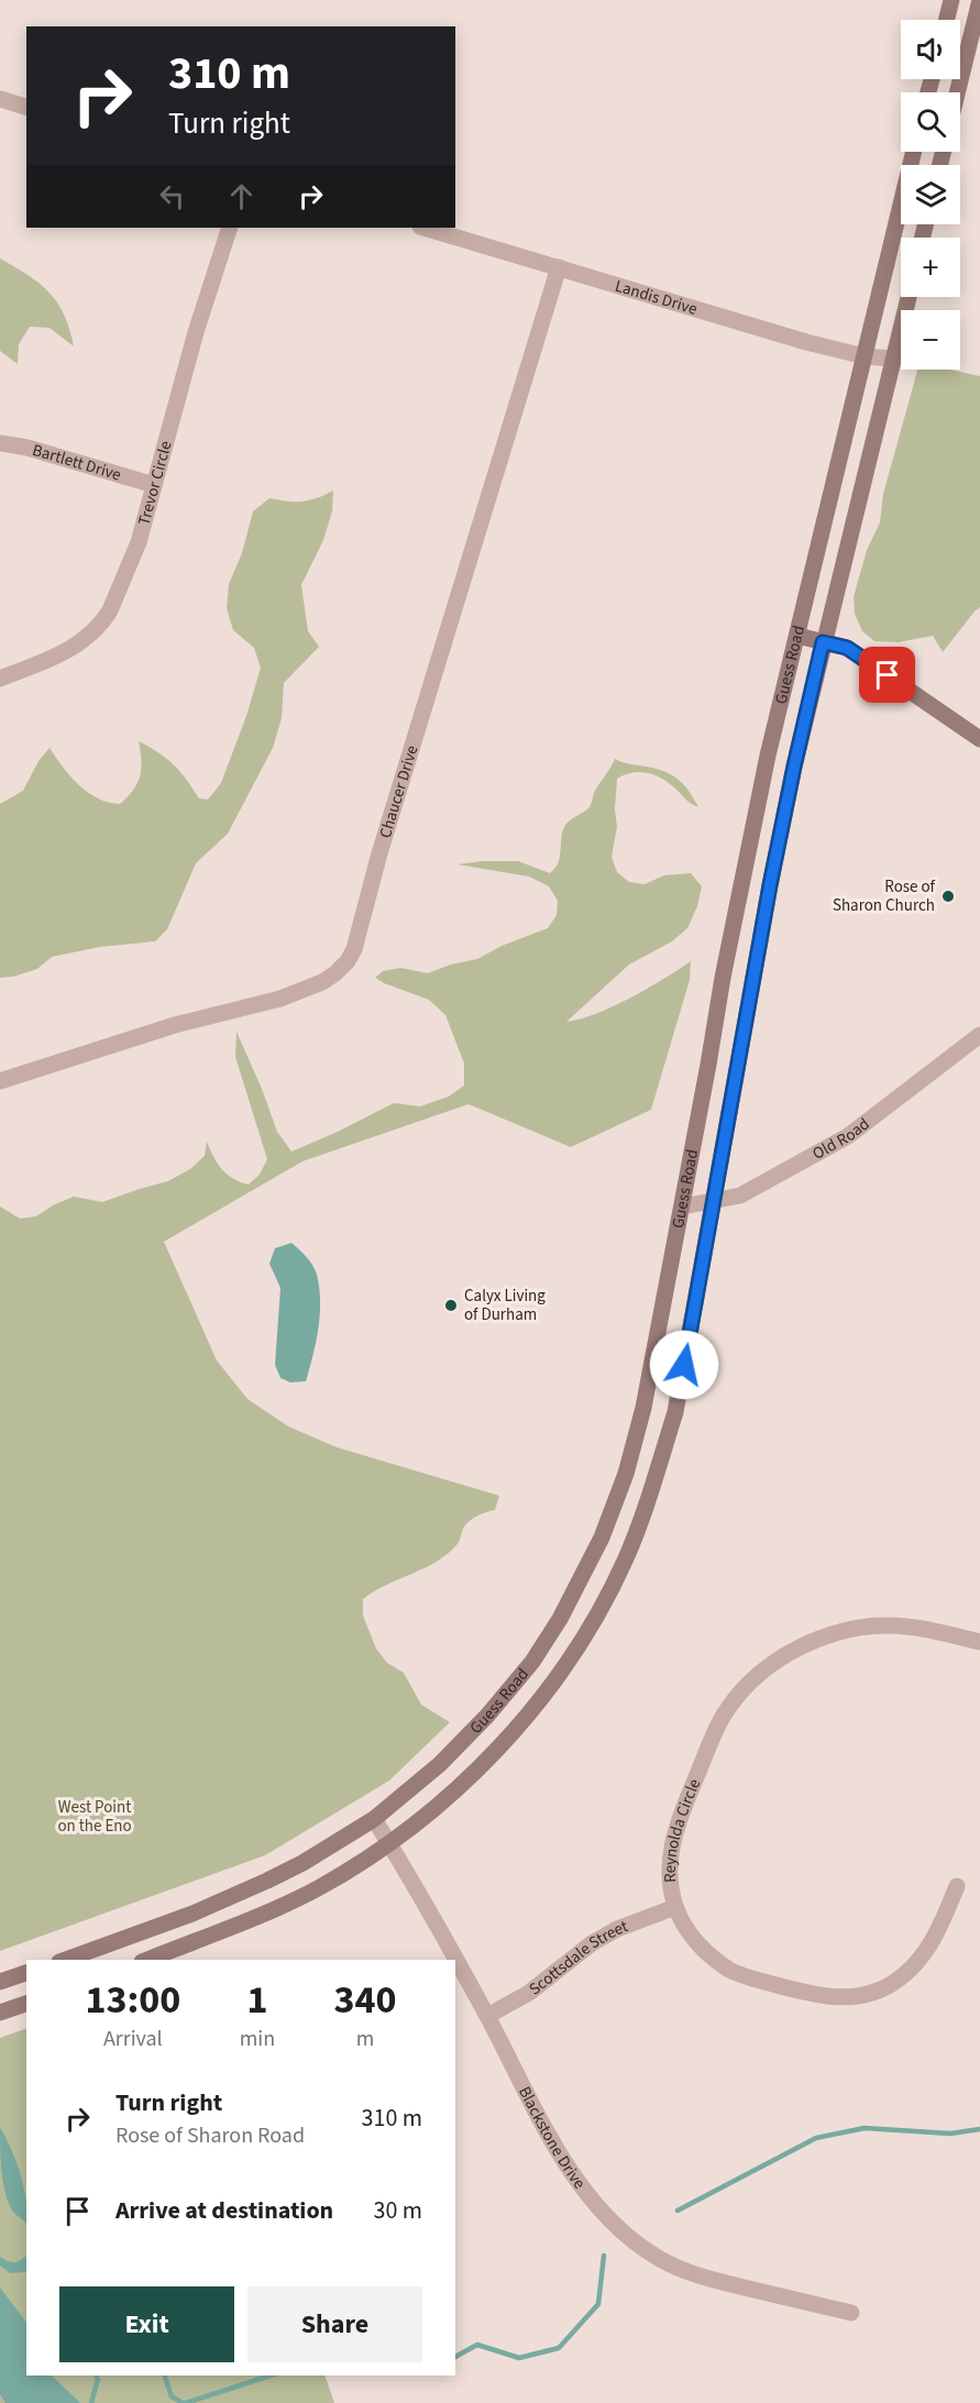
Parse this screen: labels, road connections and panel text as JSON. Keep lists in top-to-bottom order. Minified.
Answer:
{"streets":{"main road":["Guess Road"],"street":["Landis Drive","Bartlett Drive","Trevor Circle","Chaucer Drive","Old Road","Reynolda Circle","Scottsdale Street","Blackstone Drive"]},"crossings":[["Landis Drive","Guess Road"],["Landis Drive","Chaucer Drive"],["Bartlett Drive","Trevor Circle"],["Guess Road","Old Road"],["Guess Road","Blackstone Drive"],["Reynolda Circle","Scottsdale Street"],["Scottsdale Street","Blackstone Drive"]],"parks":["West Point on the Eno"],"places":["Rose of Sharon Church","Calyx Living of Durham"],"page":{"map_buttons":["+","−"],"turn":["310 m","Turn right"],"eta":["13:00","Arrival","1","min","340","m"],"list":[{"name":"Turn right","note":"Rose of Sharon Road","value":"310 m"},{"name":"Arrive at destination","value":"30 m"}],"buttons":["Exit","Share"]}}
